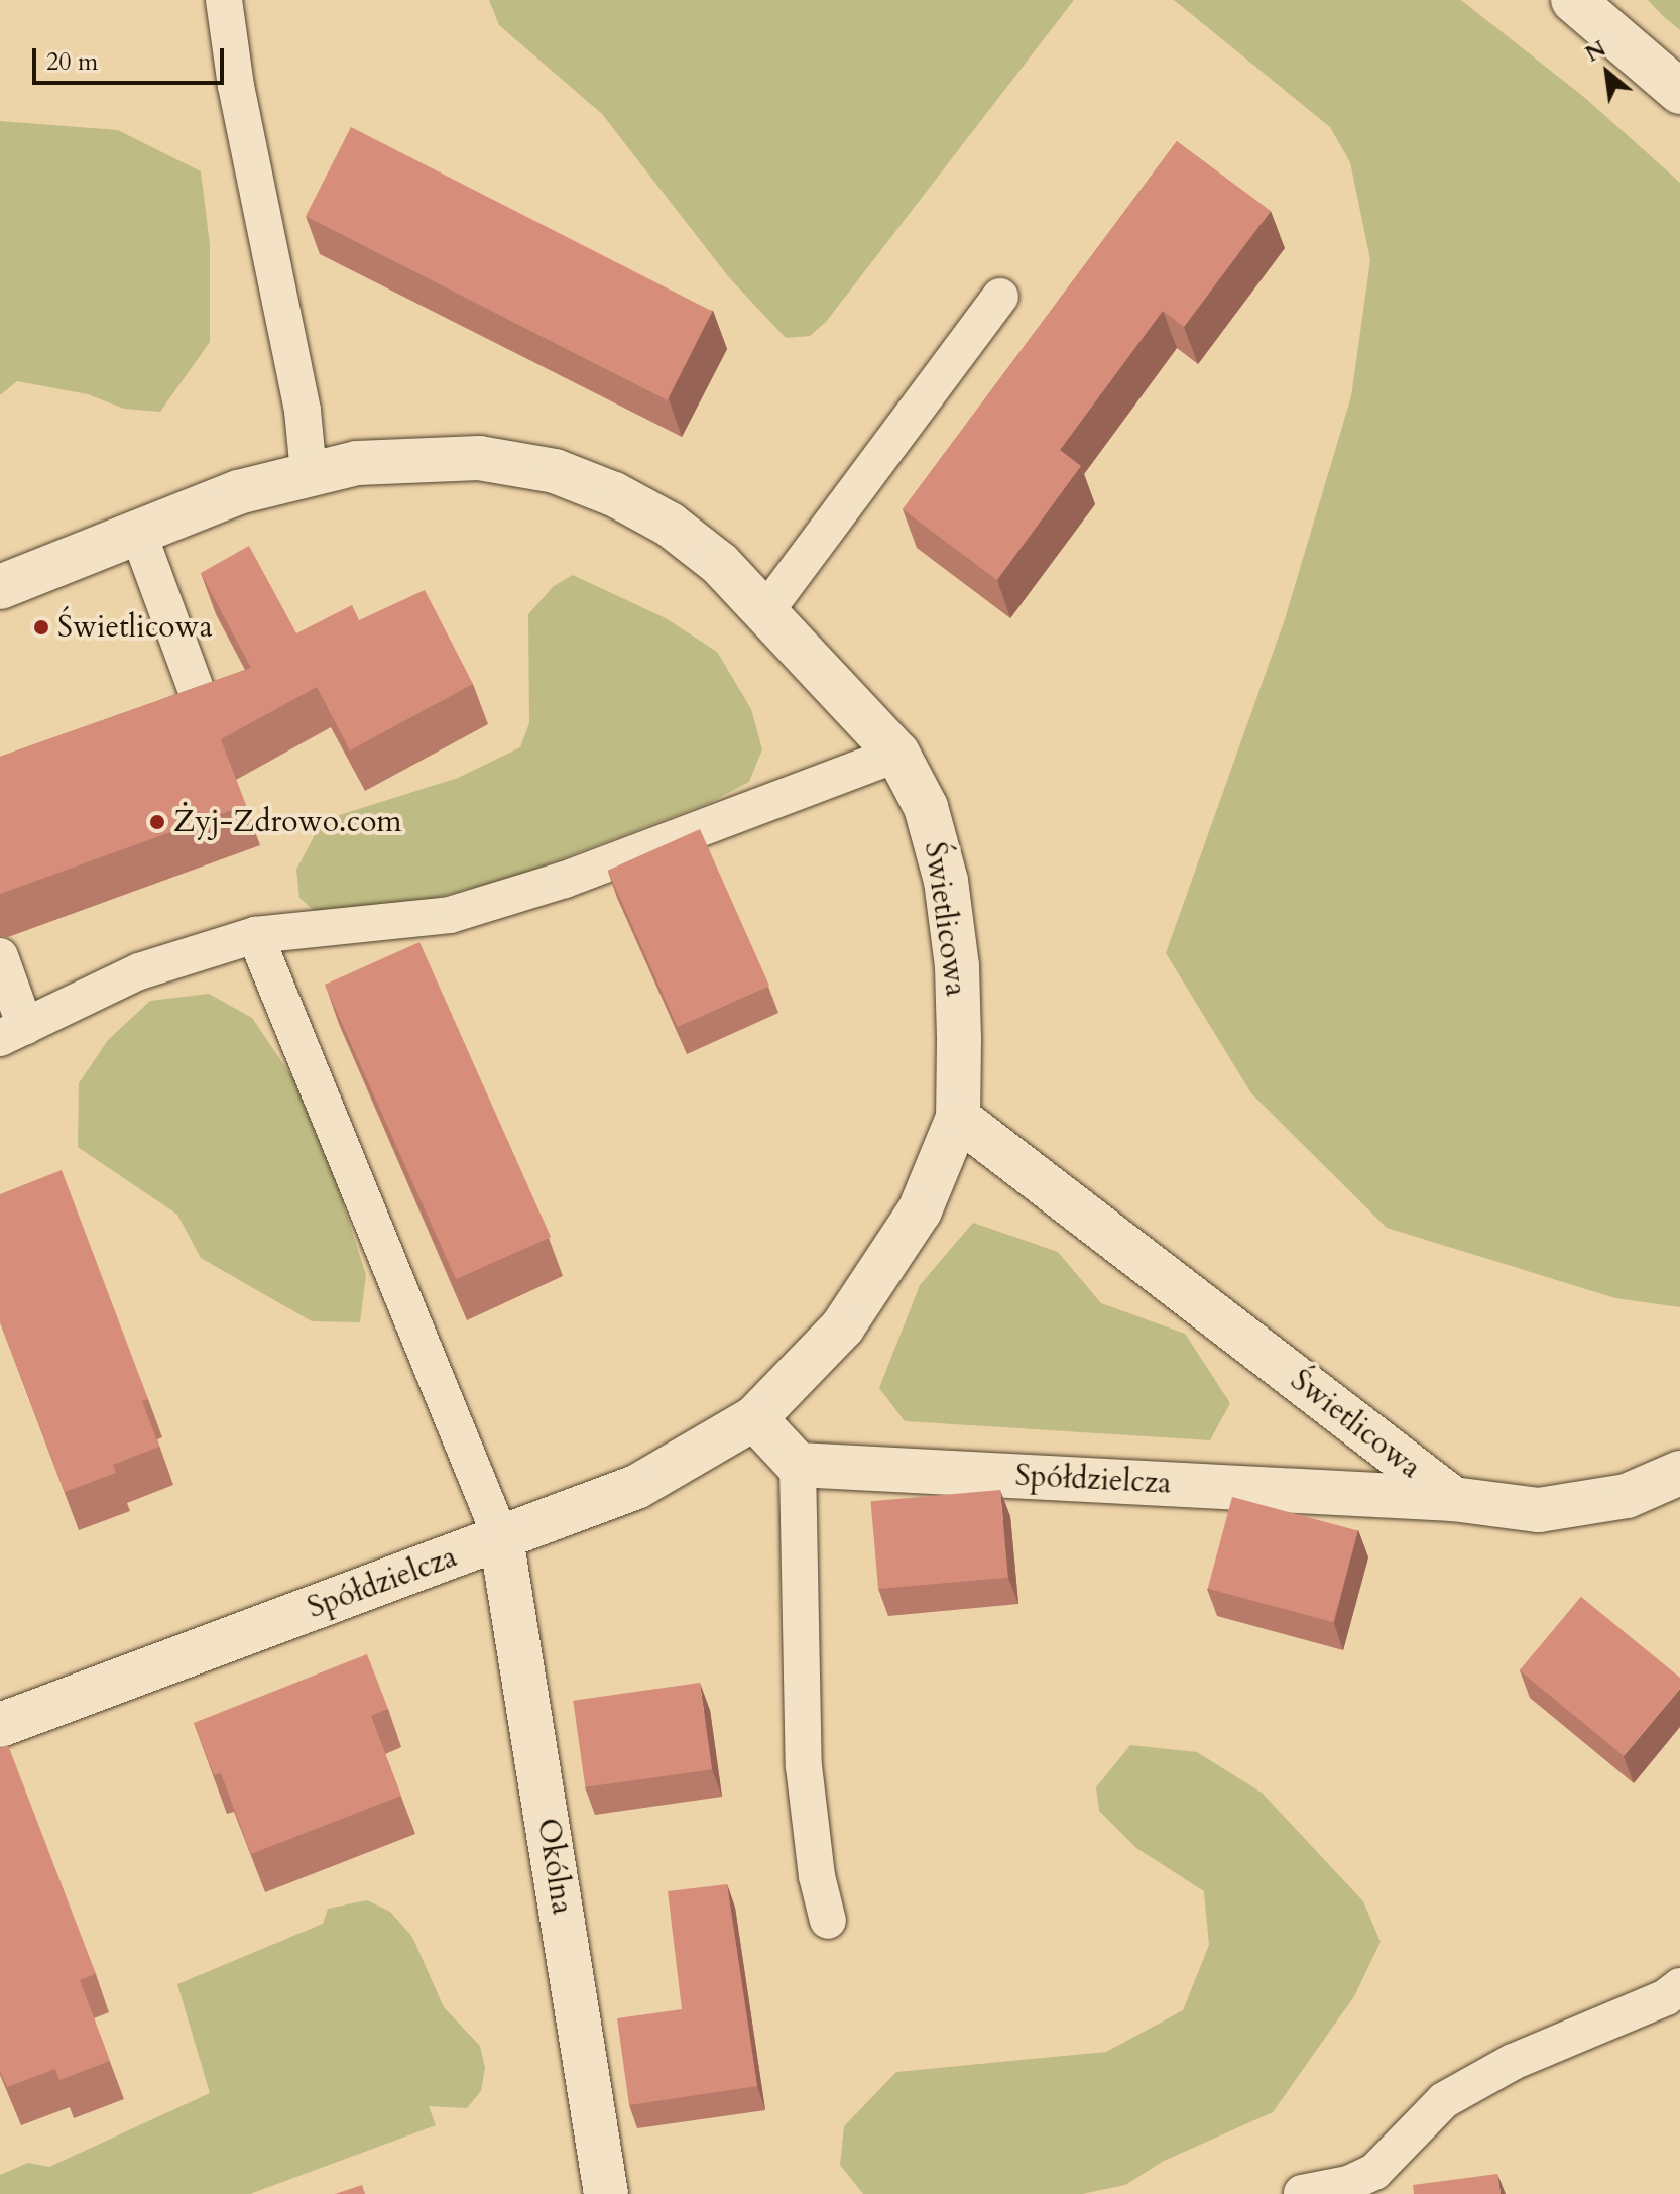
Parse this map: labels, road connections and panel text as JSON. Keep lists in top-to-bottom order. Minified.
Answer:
{"streets":{"street":["Świetlicowa","Spółdzielcza","Okólna"]},"crossings":[["Świetlicowa","Spółdzielcza"],["Spółdzielcza","Okólna"]],"places":["Świetlicowa","Żyj-Zdrowo.com"],"scale_bar":"20 m","north":"top left"}
